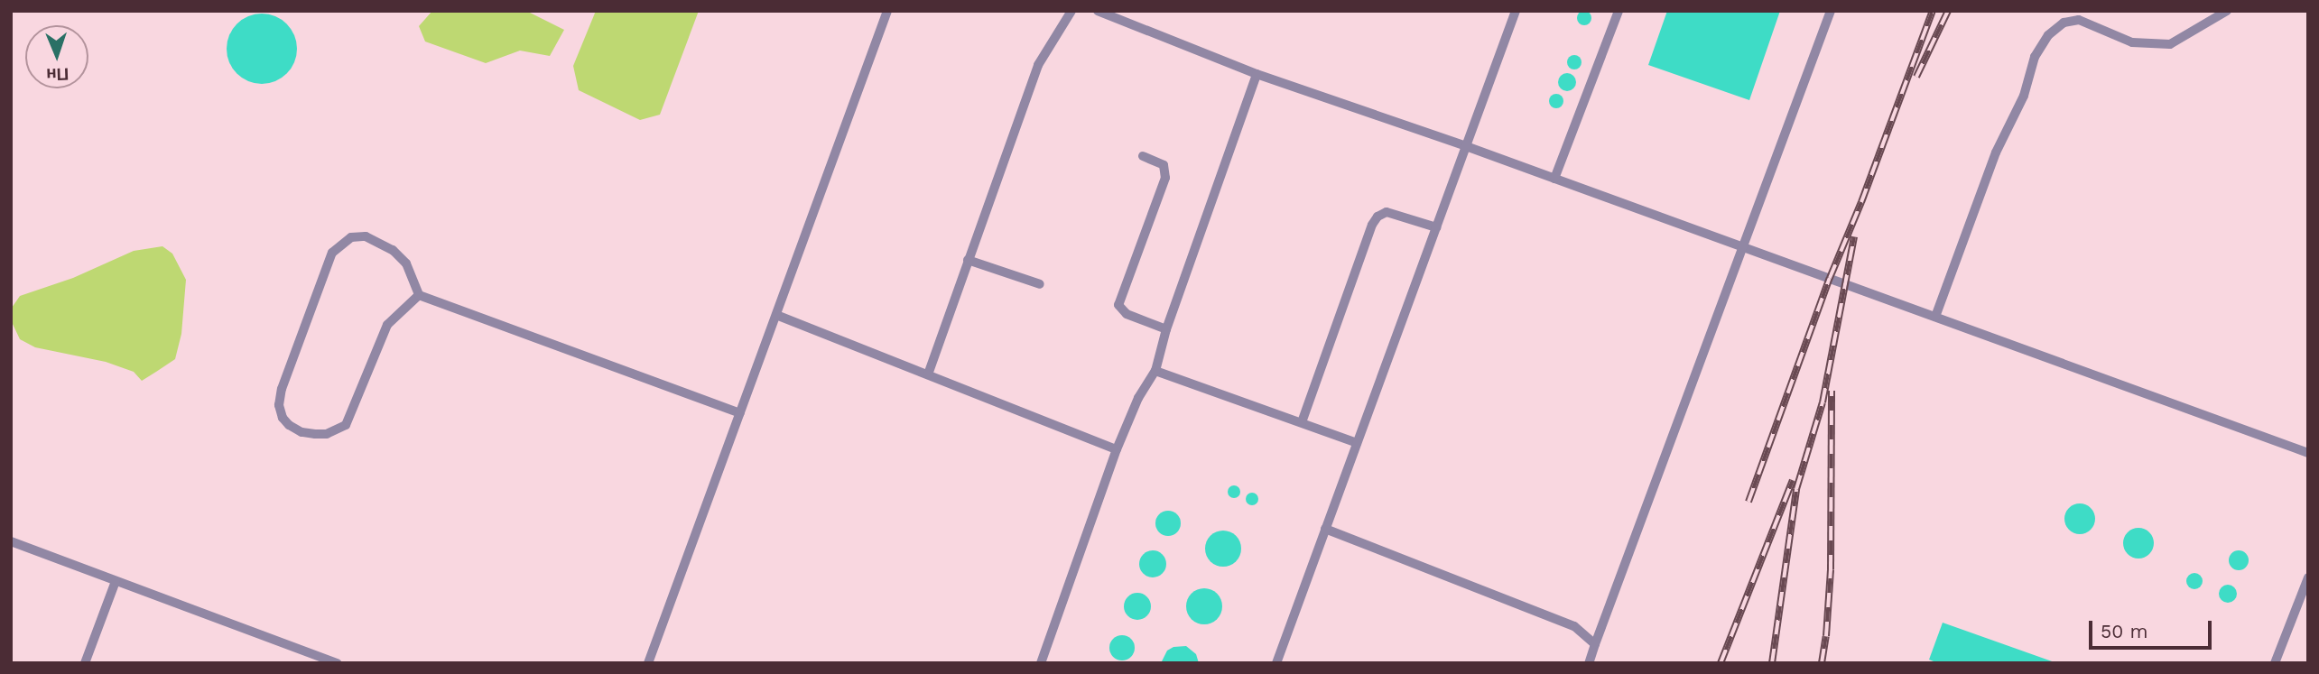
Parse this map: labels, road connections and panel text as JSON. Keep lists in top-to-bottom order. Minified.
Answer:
{"scale_bar":"50 m","north":"bottom"}
